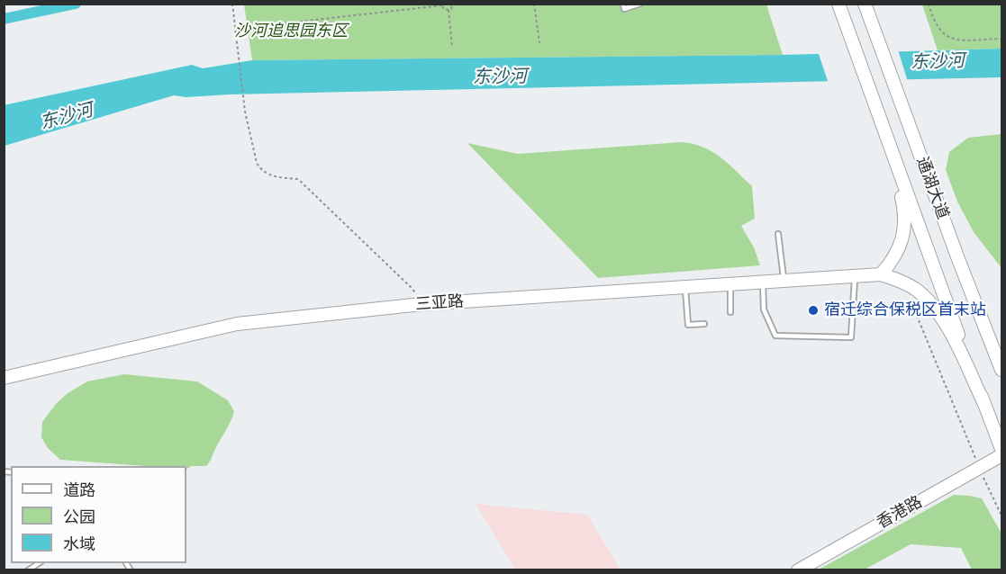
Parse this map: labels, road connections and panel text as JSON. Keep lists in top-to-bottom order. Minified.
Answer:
{"streets":{"street":["通湖大道","三亚路","香港路"]},"water":["东沙河"],"parks":["沙河追思园东区"],"places":["宿迁综合保税区首末站"],"legend":["道路","公园","水域"]}
